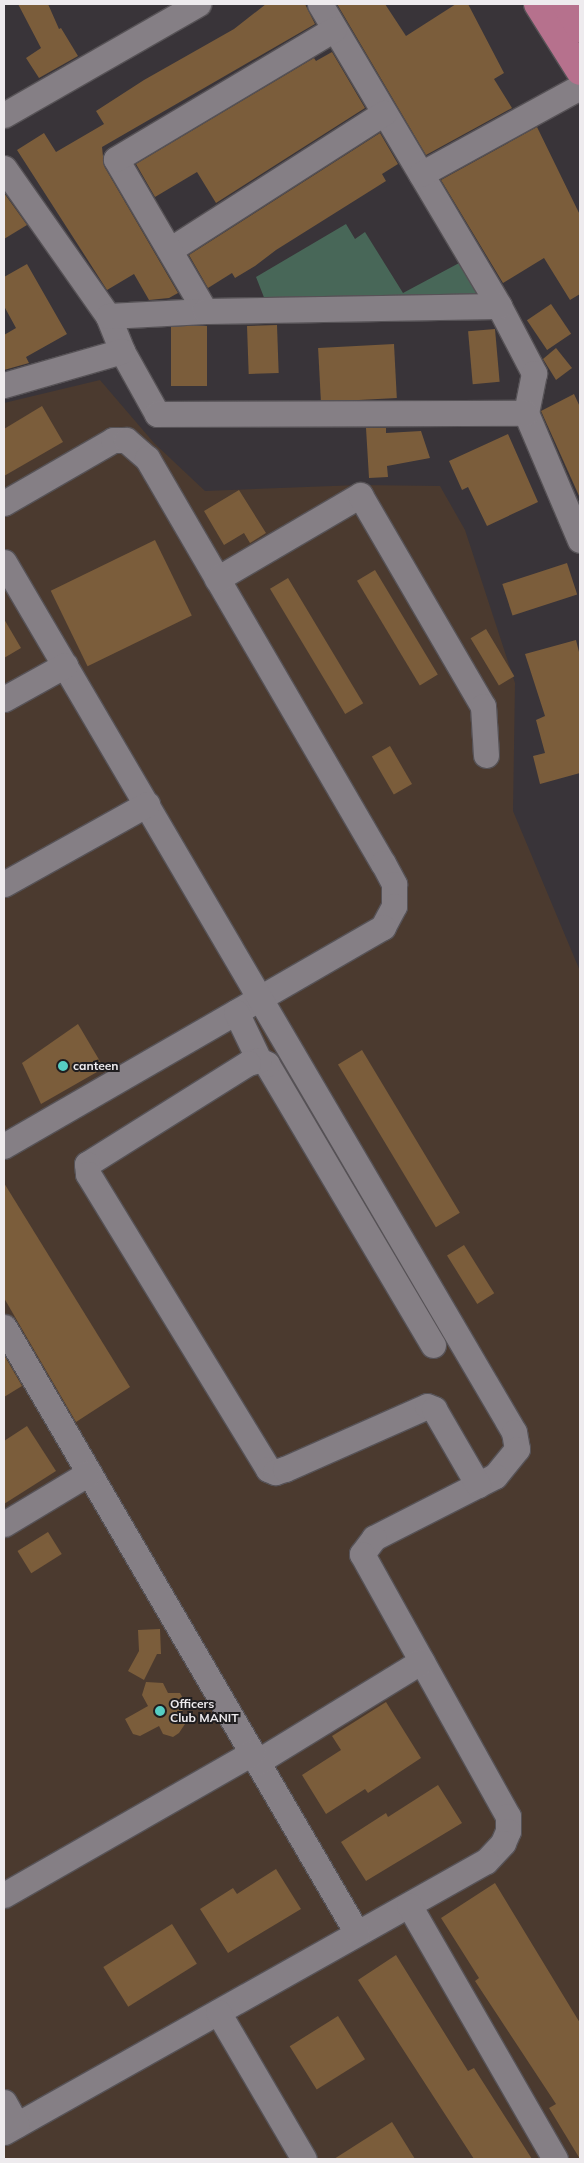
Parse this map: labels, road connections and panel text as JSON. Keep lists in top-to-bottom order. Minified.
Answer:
{"places":["canteen","Officers Club MANIT"]}
